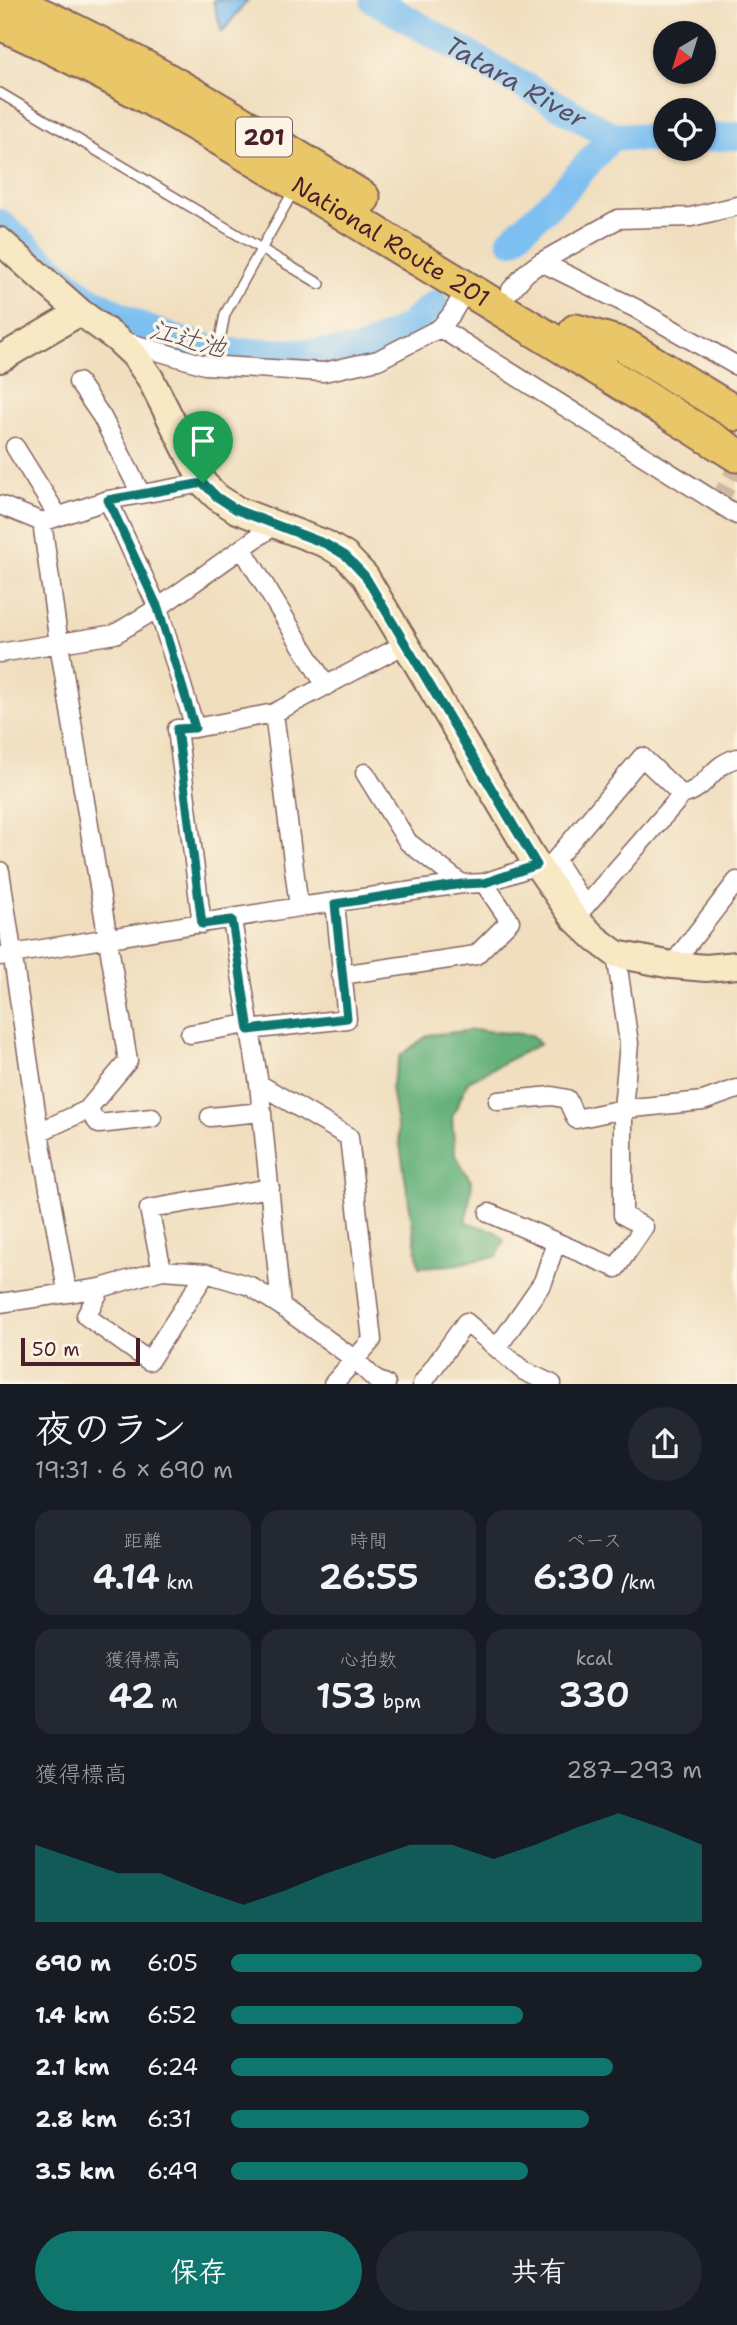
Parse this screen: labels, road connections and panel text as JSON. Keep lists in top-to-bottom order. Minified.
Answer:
{"streets":{"highway":["201","National Route 201"]},"crossings":[["201","National Route 201"]],"water":["Tatara River","江辻池"],"scale_bar":"50 m","north":"bottom left","page":{"scale":"50 m","heading":["夜のラン","19:31 · 6 × 690 m"],"stats":[["距離","4.14 km"],["時間","26:55"],["ペース","6:30 /km"],["獲得標高","42 m"],["心拍数","153 bpm"],["kcal","330"]],"chart":["獲得標高","287–293 m"],"list":[{"name":"690 m","note":"6:05"},{"name":"1.4 km","note":"6:52"},{"name":"2.1 km","note":"6:24"},{"name":"2.8 km","note":"6:31"},{"name":"3.5 km","note":"6:49"}],"buttons":["保存","共有"]}}
